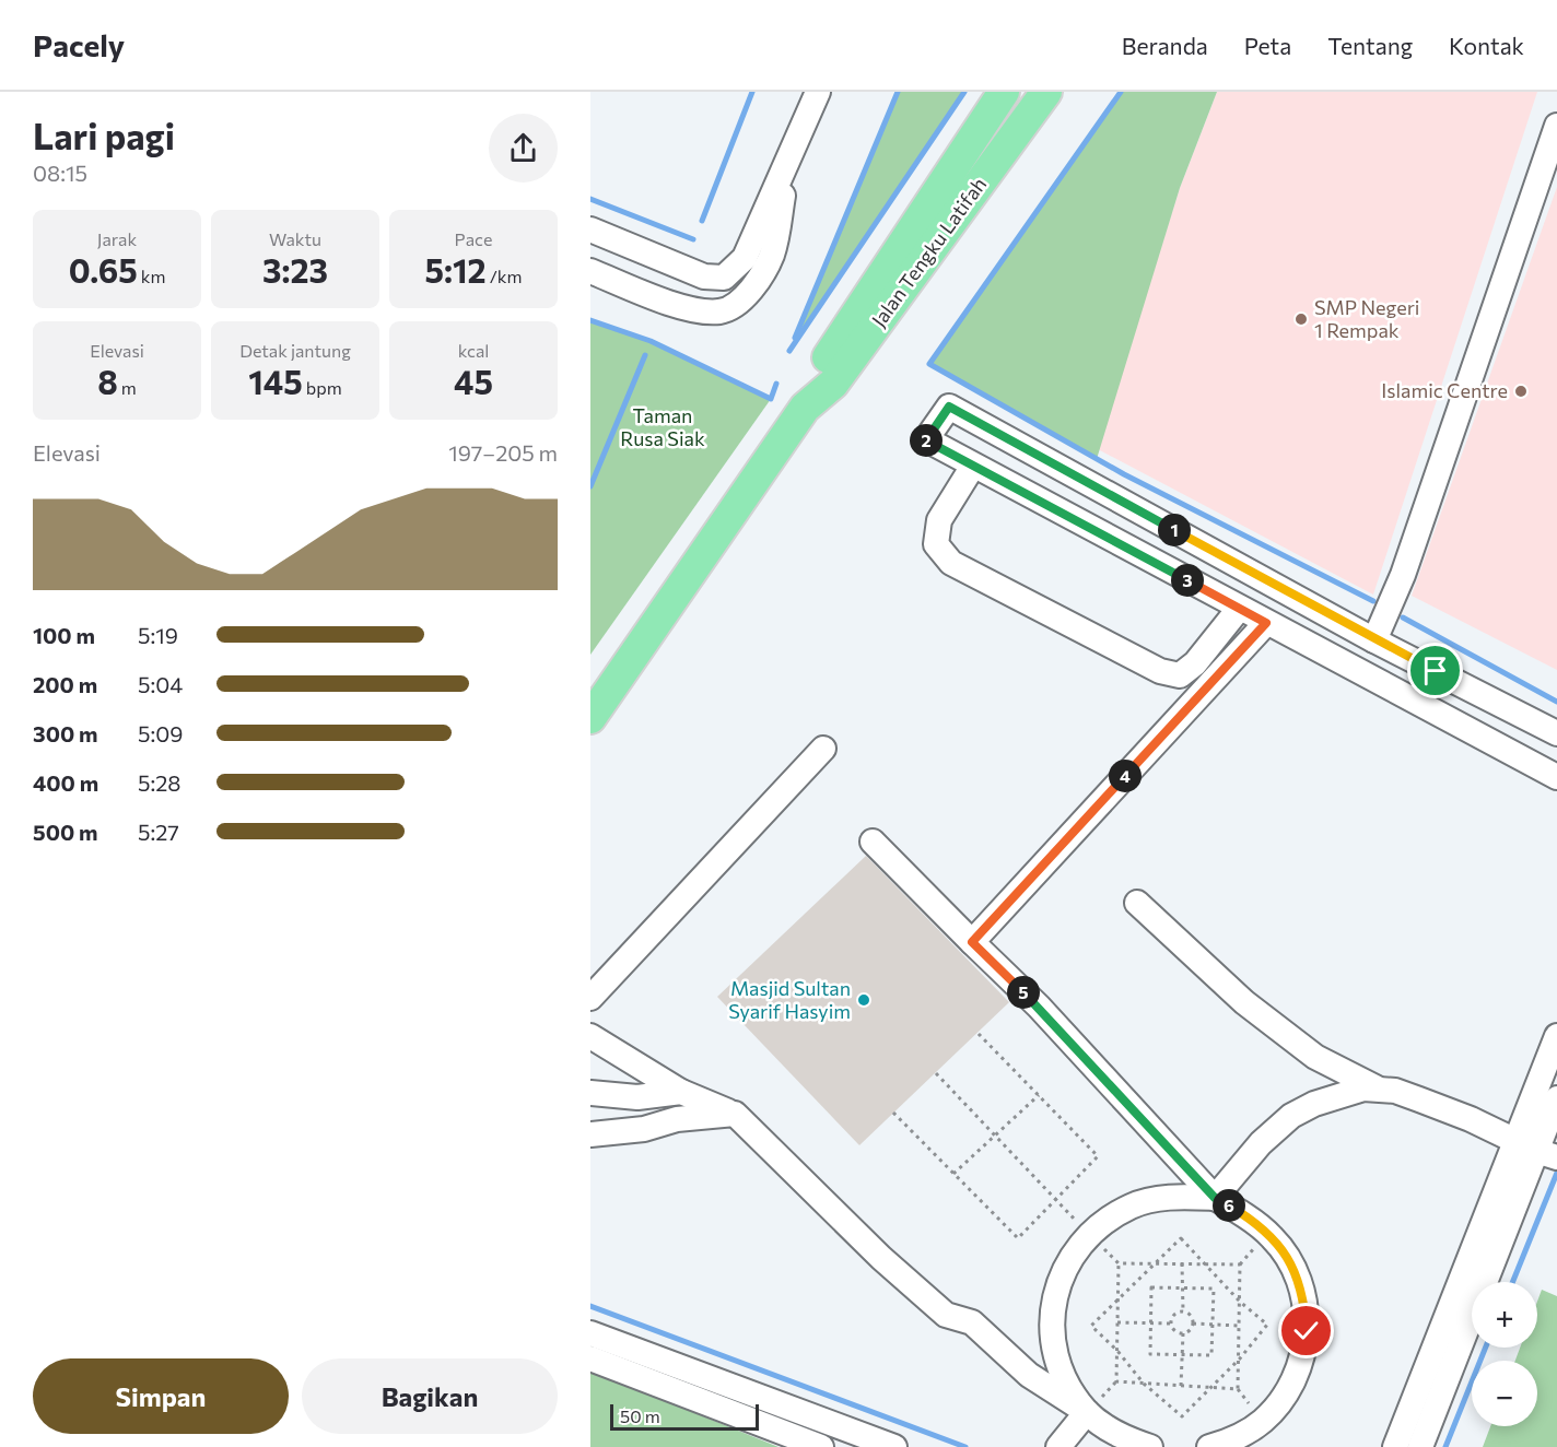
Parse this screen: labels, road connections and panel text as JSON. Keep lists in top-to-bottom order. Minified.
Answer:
{"streets":{"main road":["Jalan Tengku Latifah"]},"parks":["Taman Rusa Siak"],"places":["SMP Negeri 1 Rempak","Islamic Centre","Masjid Sultan Syarif Hasyim"],"scale_bar":"50 m","page":{"header":"Pacely","nav":["Beranda","Peta","Tentang","Kontak"],"heading":["Lari pagi","08:15"],"stats":[["Jarak","0.65 km"],["Waktu","3:23"],["Pace","5:12 /km"],["Elevasi","8 m"],["Detak jantung","145 bpm"],["kcal","45"]],"pins":["2","1","3","4","5","6"],"chart":["Elevasi","197–205 m"],"list":[{"name":"100 m","note":"5:19"},{"name":"200 m","note":"5:04"},{"name":"300 m","note":"5:09"},{"name":"400 m","note":"5:28"},{"name":"500 m","note":"5:27"}],"map_buttons":["+","−"],"buttons":["Simpan","Bagikan"],"scale":"50 m"}}
